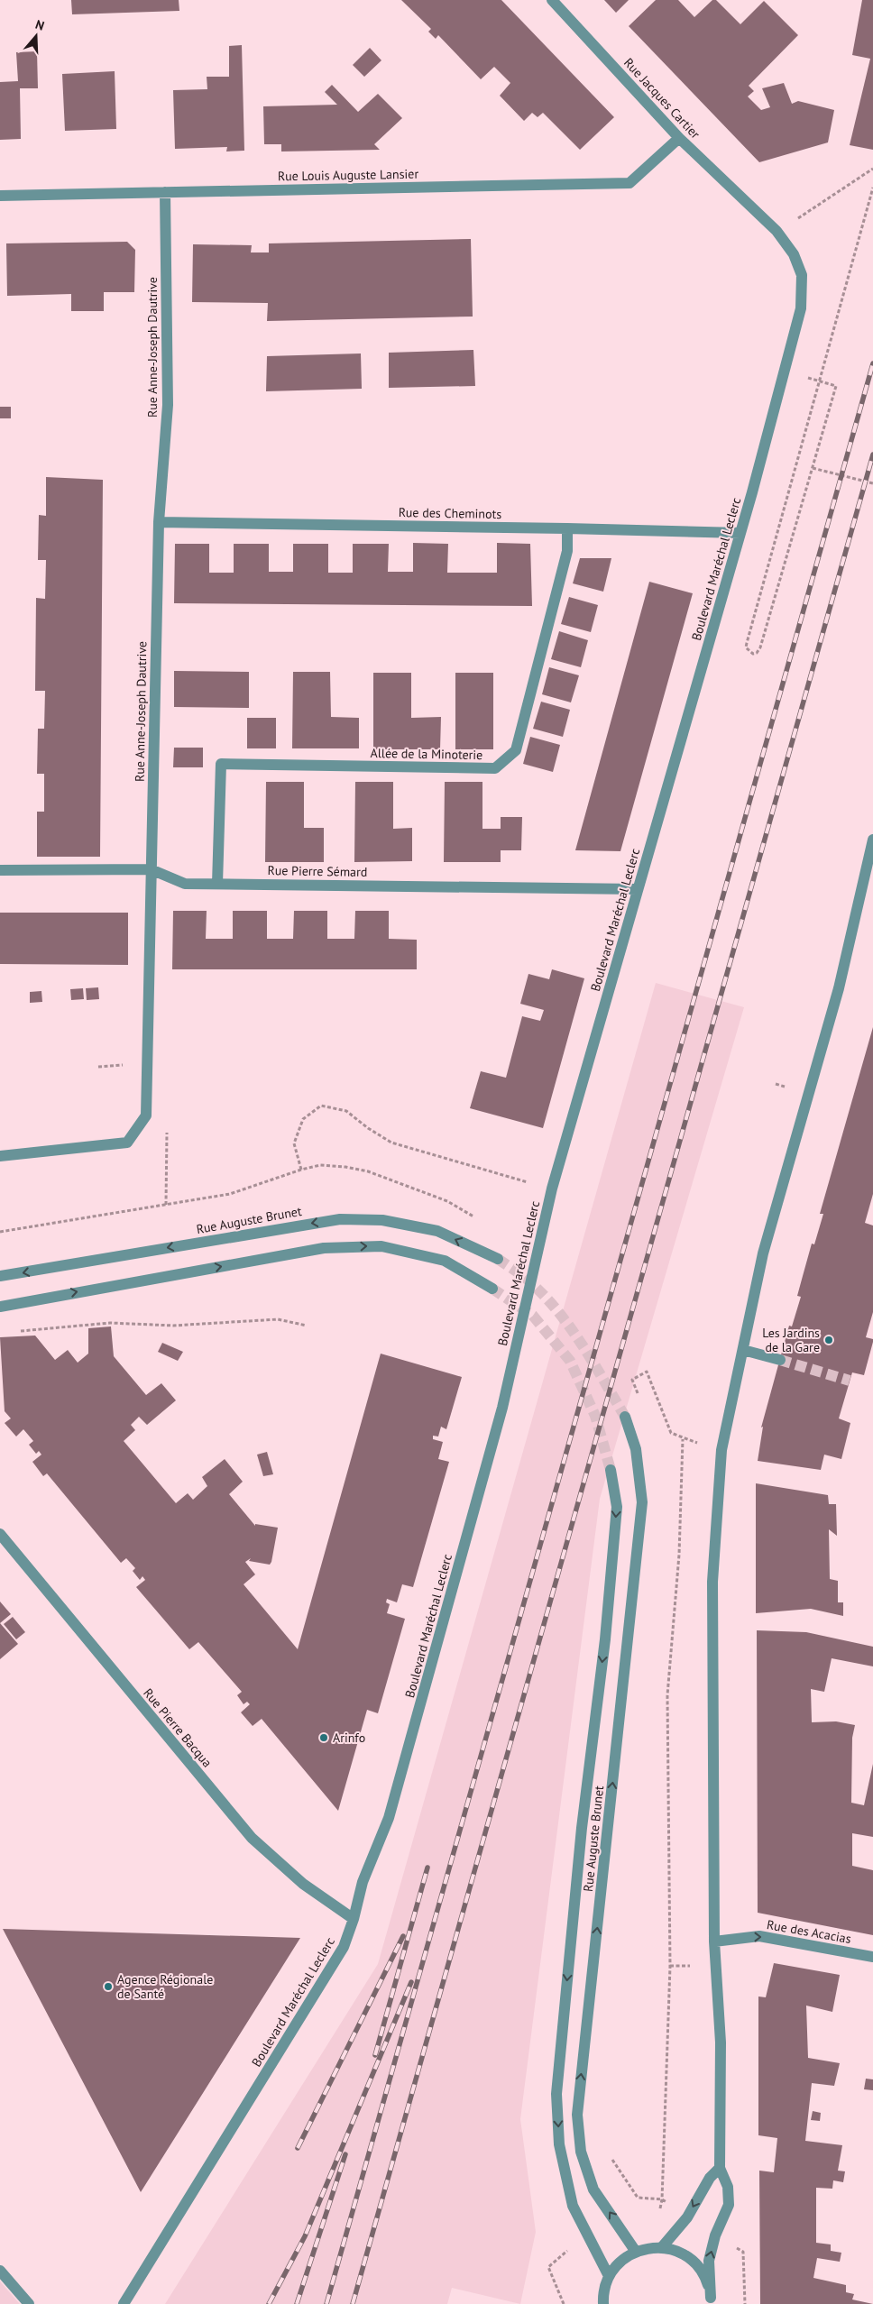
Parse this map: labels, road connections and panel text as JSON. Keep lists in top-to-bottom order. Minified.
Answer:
{"streets":{"street":["Rue Jacques Cartier","Rue Louis Auguste Lansier","Rue Anne-Joseph Dautrive","Rue des Cheminots","Boulevard Maréchal Leclerc","Allée de la Minoterie","Rue Pierre Sémard","Rue Auguste Brunet","Rue Pierre Bacqua","Rue des Acacias"]},"crossings":[["Rue Jacques Cartier","Rue Louis Auguste Lansier"],["Rue Jacques Cartier","Boulevard Maréchal Leclerc"],["Rue Louis Auguste Lansier","Rue Anne-Joseph Dautrive"],["Rue Anne-Joseph Dautrive","Rue des Cheminots"],["Rue Anne-Joseph Dautrive","Rue Pierre Sémard"],["Rue des Cheminots","Boulevard Maréchal Leclerc"],["Rue des Cheminots","Allée de la Minoterie"],["Boulevard Maréchal Leclerc","Rue Pierre Sémard"],["Boulevard Maréchal Leclerc","Rue Pierre Bacqua"],["Allée de la Minoterie","Rue Pierre Sémard"]],"one_way":["Rue des Acacias"],"places":["Les Jardins de la Gare","Arinfo","Agence Régionale de Santé"],"north":"top"}
